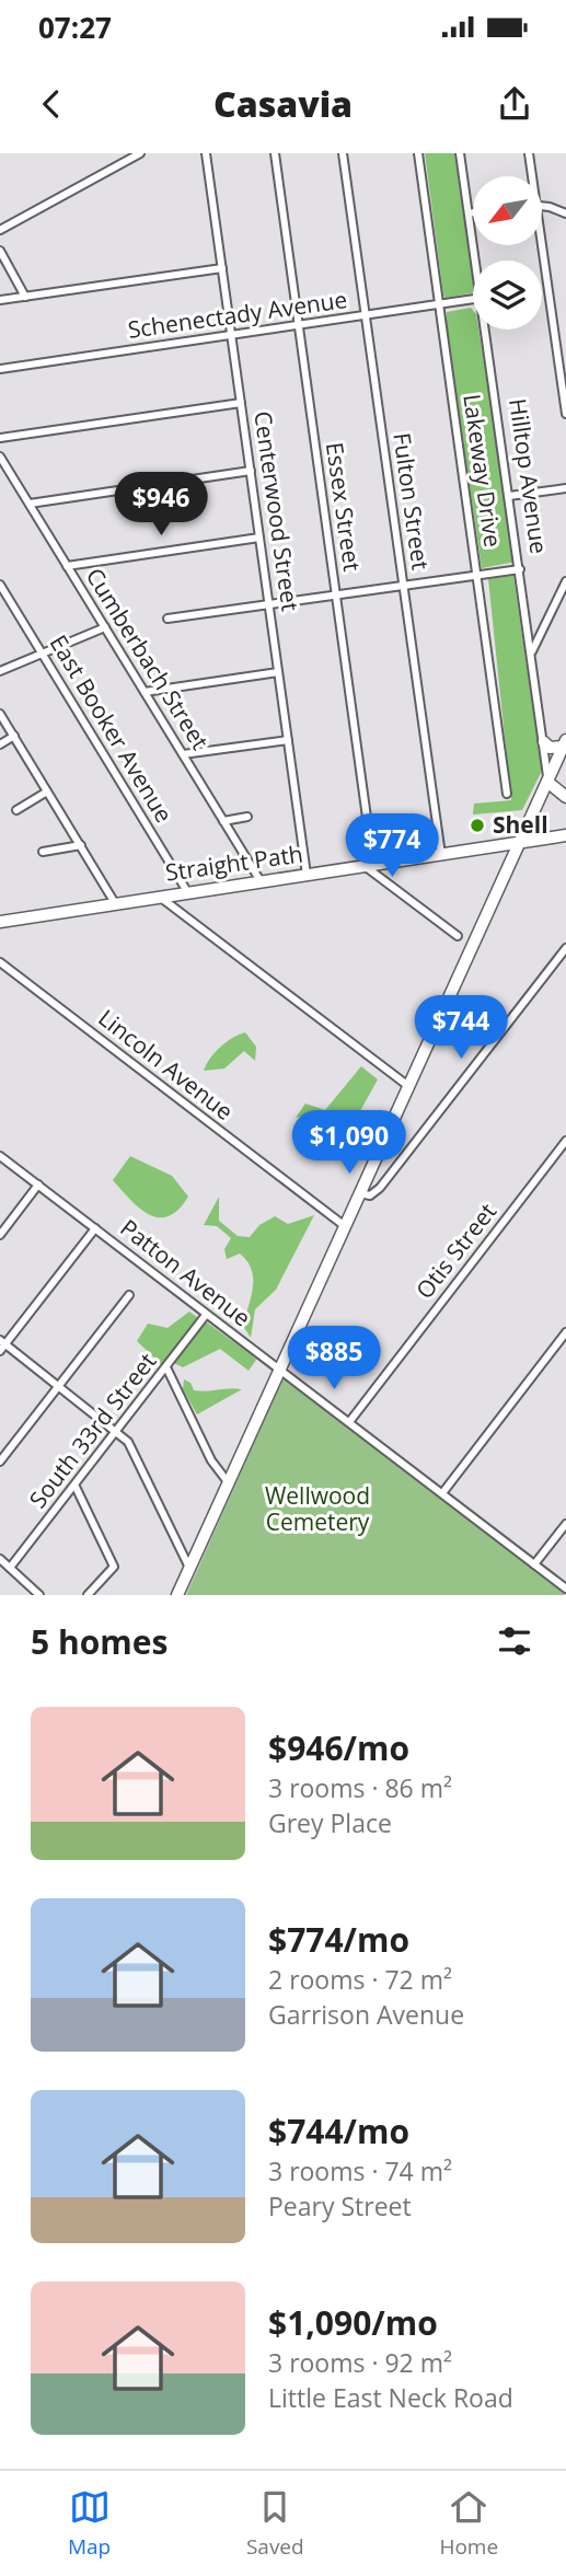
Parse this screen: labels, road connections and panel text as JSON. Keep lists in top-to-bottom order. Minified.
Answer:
{"streets":{"main road":["Straight Path"],"street":["Schenectady Avenue","Lakeway Drive","Hilltop Avenue","Fulton Street","Essex Street","Centerwood Street","Cumberbach Street","East Booker Avenue","Lincoln Avenue","Otis Street","Patton Avenue","South 33rd Street"]},"crossings":[["Schenectady Avenue","Lakeway Drive"],["Schenectady Avenue","Fulton Street"],["Schenectady Avenue","Essex Street"],["Schenectady Avenue","Centerwood Street"],["Fulton Street","Straight Path"],["Essex Street","Straight Path"],["Centerwood Street","Straight Path"],["Cumberbach Street","Straight Path"],["East Booker Avenue","Straight Path"],["Otis Street","Patton Avenue"],["Patton Avenue","South 33rd Street"]],"parks":["Wellwood Cemetery"],"places":["Shell"],"north":"bottom left","page":{"status":"07:27","header":"Casavia","price":["$946","$774","$744","$1,090","$885"],"heading":"5 homes","list":[{"name":"$946/mo","note":"3 rooms · 86 m² · Grey Place"},{"name":"$774/mo","note":"2 rooms · 72 m² · Garrison Avenue"},{"name":"$744/mo","note":"3 rooms · 74 m² · Peary Street"},{"name":"$1,090/mo","note":"3 rooms · 92 m² · Little East Neck Road"}],"tabs":["Map","Saved","Home"]}}
